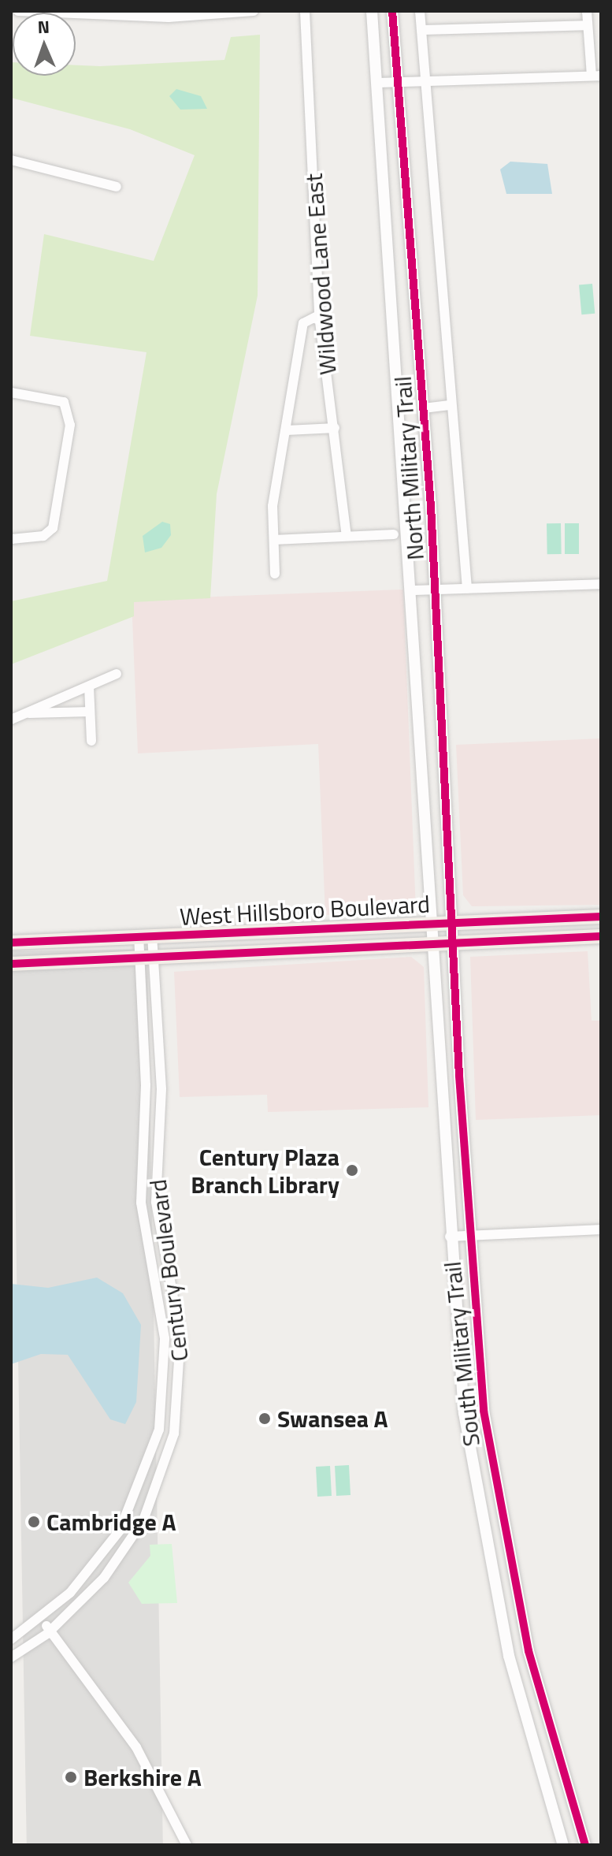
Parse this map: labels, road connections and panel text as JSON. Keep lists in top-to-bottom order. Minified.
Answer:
{"streets":{"main road":["West Hillsboro Boulevard"],"street":["Wildwood Lane East","North Military Trail","Century Boulevard","South Military Trail"]},"crossings":[["North Military Trail","West Hillsboro Boulevard"],["North Military Trail","South Military Trail"],["West Hillsboro Boulevard","Century Boulevard"],["West Hillsboro Boulevard","South Military Trail"]],"places":["Century Plaza Branch Library","Swansea A","Cambridge A","Berkshire A"],"north":"top"}
